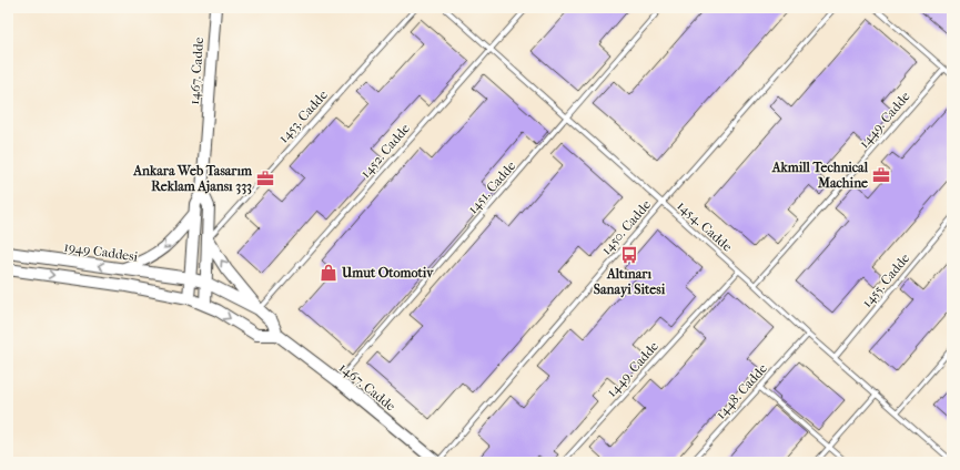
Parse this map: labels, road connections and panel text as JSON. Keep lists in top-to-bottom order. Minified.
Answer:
{"streets":{"street":["1467. Cadde","1949 Caddesi"],"lane":["1453. Cadde","1449. Cadde","1452. Cadde","1451. Cadde","1454. Cadde","1450. Cadde","1455. Cadde","1448. Cadde"]},"crossings":[["1467. Cadde","1453. Cadde"],["1467. Cadde","1452. Cadde"],["1467. Cadde","1451. Cadde"],["1467. Cadde","1450. Cadde"],["1467. Cadde","1949 Caddesi"],["1449. Cadde","1454. Cadde"],["1452. Cadde","1454. Cadde"],["1451. Cadde","1454. Cadde"],["1454. Cadde","1450. Cadde"],["1454. Cadde","1455. Cadde"],["1454. Cadde","1448. Cadde"]],"places":{"office":["Akmill Technical Machine","Ankara Web Tasarım Reklam Ajansı 333"],"bus stop":["Altınarı Sanayi Sitesi"],"shop":["Umut Otomotiv"]}}
